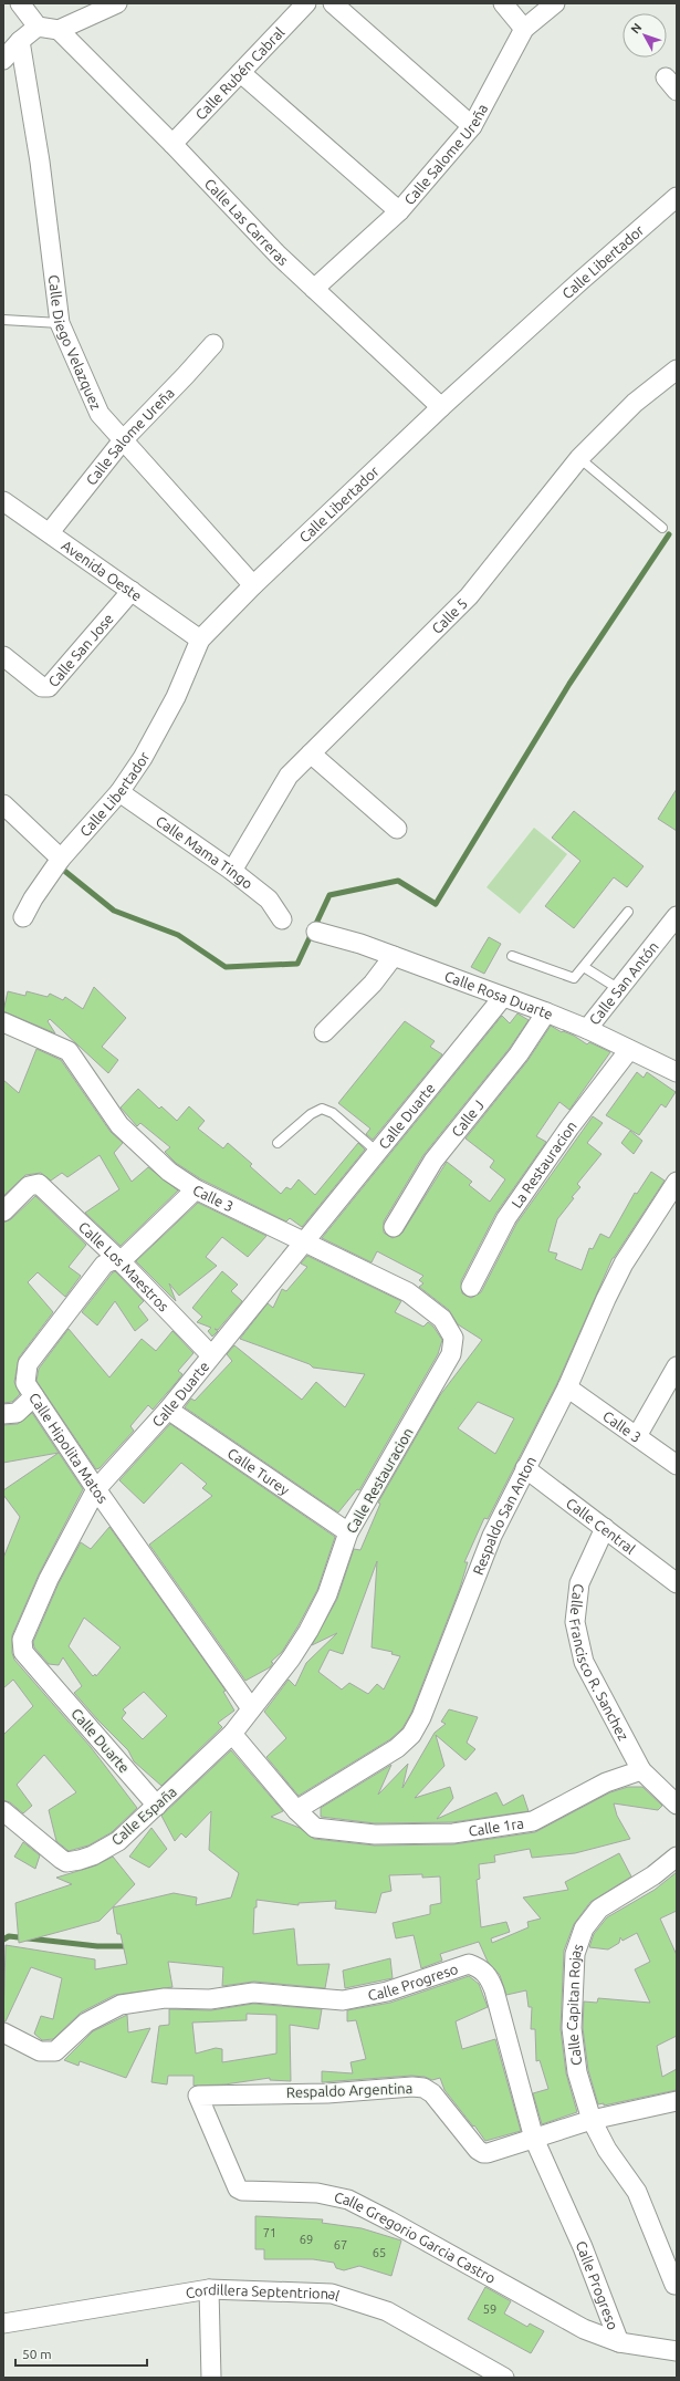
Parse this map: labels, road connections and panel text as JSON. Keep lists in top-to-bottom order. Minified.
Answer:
{"streets":{"street":["Calle Rubén Cabral","Calle Salome Ureña","Calle Las Carreras","Calle Libertador","Calle Diego Velazquez","Avenida Oeste","Calle 5","Calle San Jose","Calle Mama Tingo","Calle San Antón","Calle Rosa Duarte","Calle Duarte","Calle J","La Restauracion","Calle 3","Calle Los Maestros","Calle Hipolita Matos","Calle Turey","Calle Restauracion","Respaldo San Anton","Calle Central","Calle Francisco R. Sanchez","Calle España","Calle 1ra","Calle Progreso","Calle Capitan Rojas","Respaldo Argentina","Calle Gregorio Garcia Castro","Cordillera Septentrional"]},"crossings":[["Calle Rubén Cabral","Calle Las Carreras"],["Calle Salome Ureña","Calle Las Carreras"],["Calle Salome Ureña","Calle Diego Velazquez"],["Calle Salome Ureña","Avenida Oeste"],["Calle Las Carreras","Calle Libertador"],["Calle Libertador","Calle Diego Velazquez"],["Calle Libertador","Avenida Oeste"],["Calle Libertador","Calle Mama Tingo"],["Avenida Oeste","Calle San Jose"],["Calle 5","Calle Mama Tingo"],["Calle San Antón","Calle Rosa Duarte"],["Calle Rosa Duarte","Calle Duarte"],["Calle Rosa Duarte","Calle J"],["Calle Rosa Duarte","La Restauracion"],["Calle Duarte","Calle 3"],["Calle Duarte","Calle Los Maestros"],["Calle Duarte","Calle Hipolita Matos"],["Calle Duarte","Calle Turey"],["Calle Duarte","Calle España"],["Calle 3","Calle Hipolita Matos"],["Calle 3","Calle Restauracion"],["Calle 3","Respaldo San Anton"],["Calle Los Maestros","Calle Hipolita Matos"],["Calle Hipolita Matos","Calle Restauracion"],["Calle Turey","Calle Restauracion"],["Calle Restauracion","Calle España"],["Respaldo San Anton","Calle Central"],["Respaldo San Anton","Calle 1ra"],["Calle Central","Calle Francisco R. Sanchez"],["Calle Francisco R. Sanchez","Calle 1ra"],["Calle Progreso","Respaldo Argentina"],["Calle Progreso","Calle Gregorio Garcia Castro"],["Calle Capitan Rojas","Respaldo Argentina"],["Respaldo Argentina","Calle Gregorio Garcia Castro"]],"house_numbers":["71","69","67","65","59"],"scale_bar":"50 m","north":"top left"}
